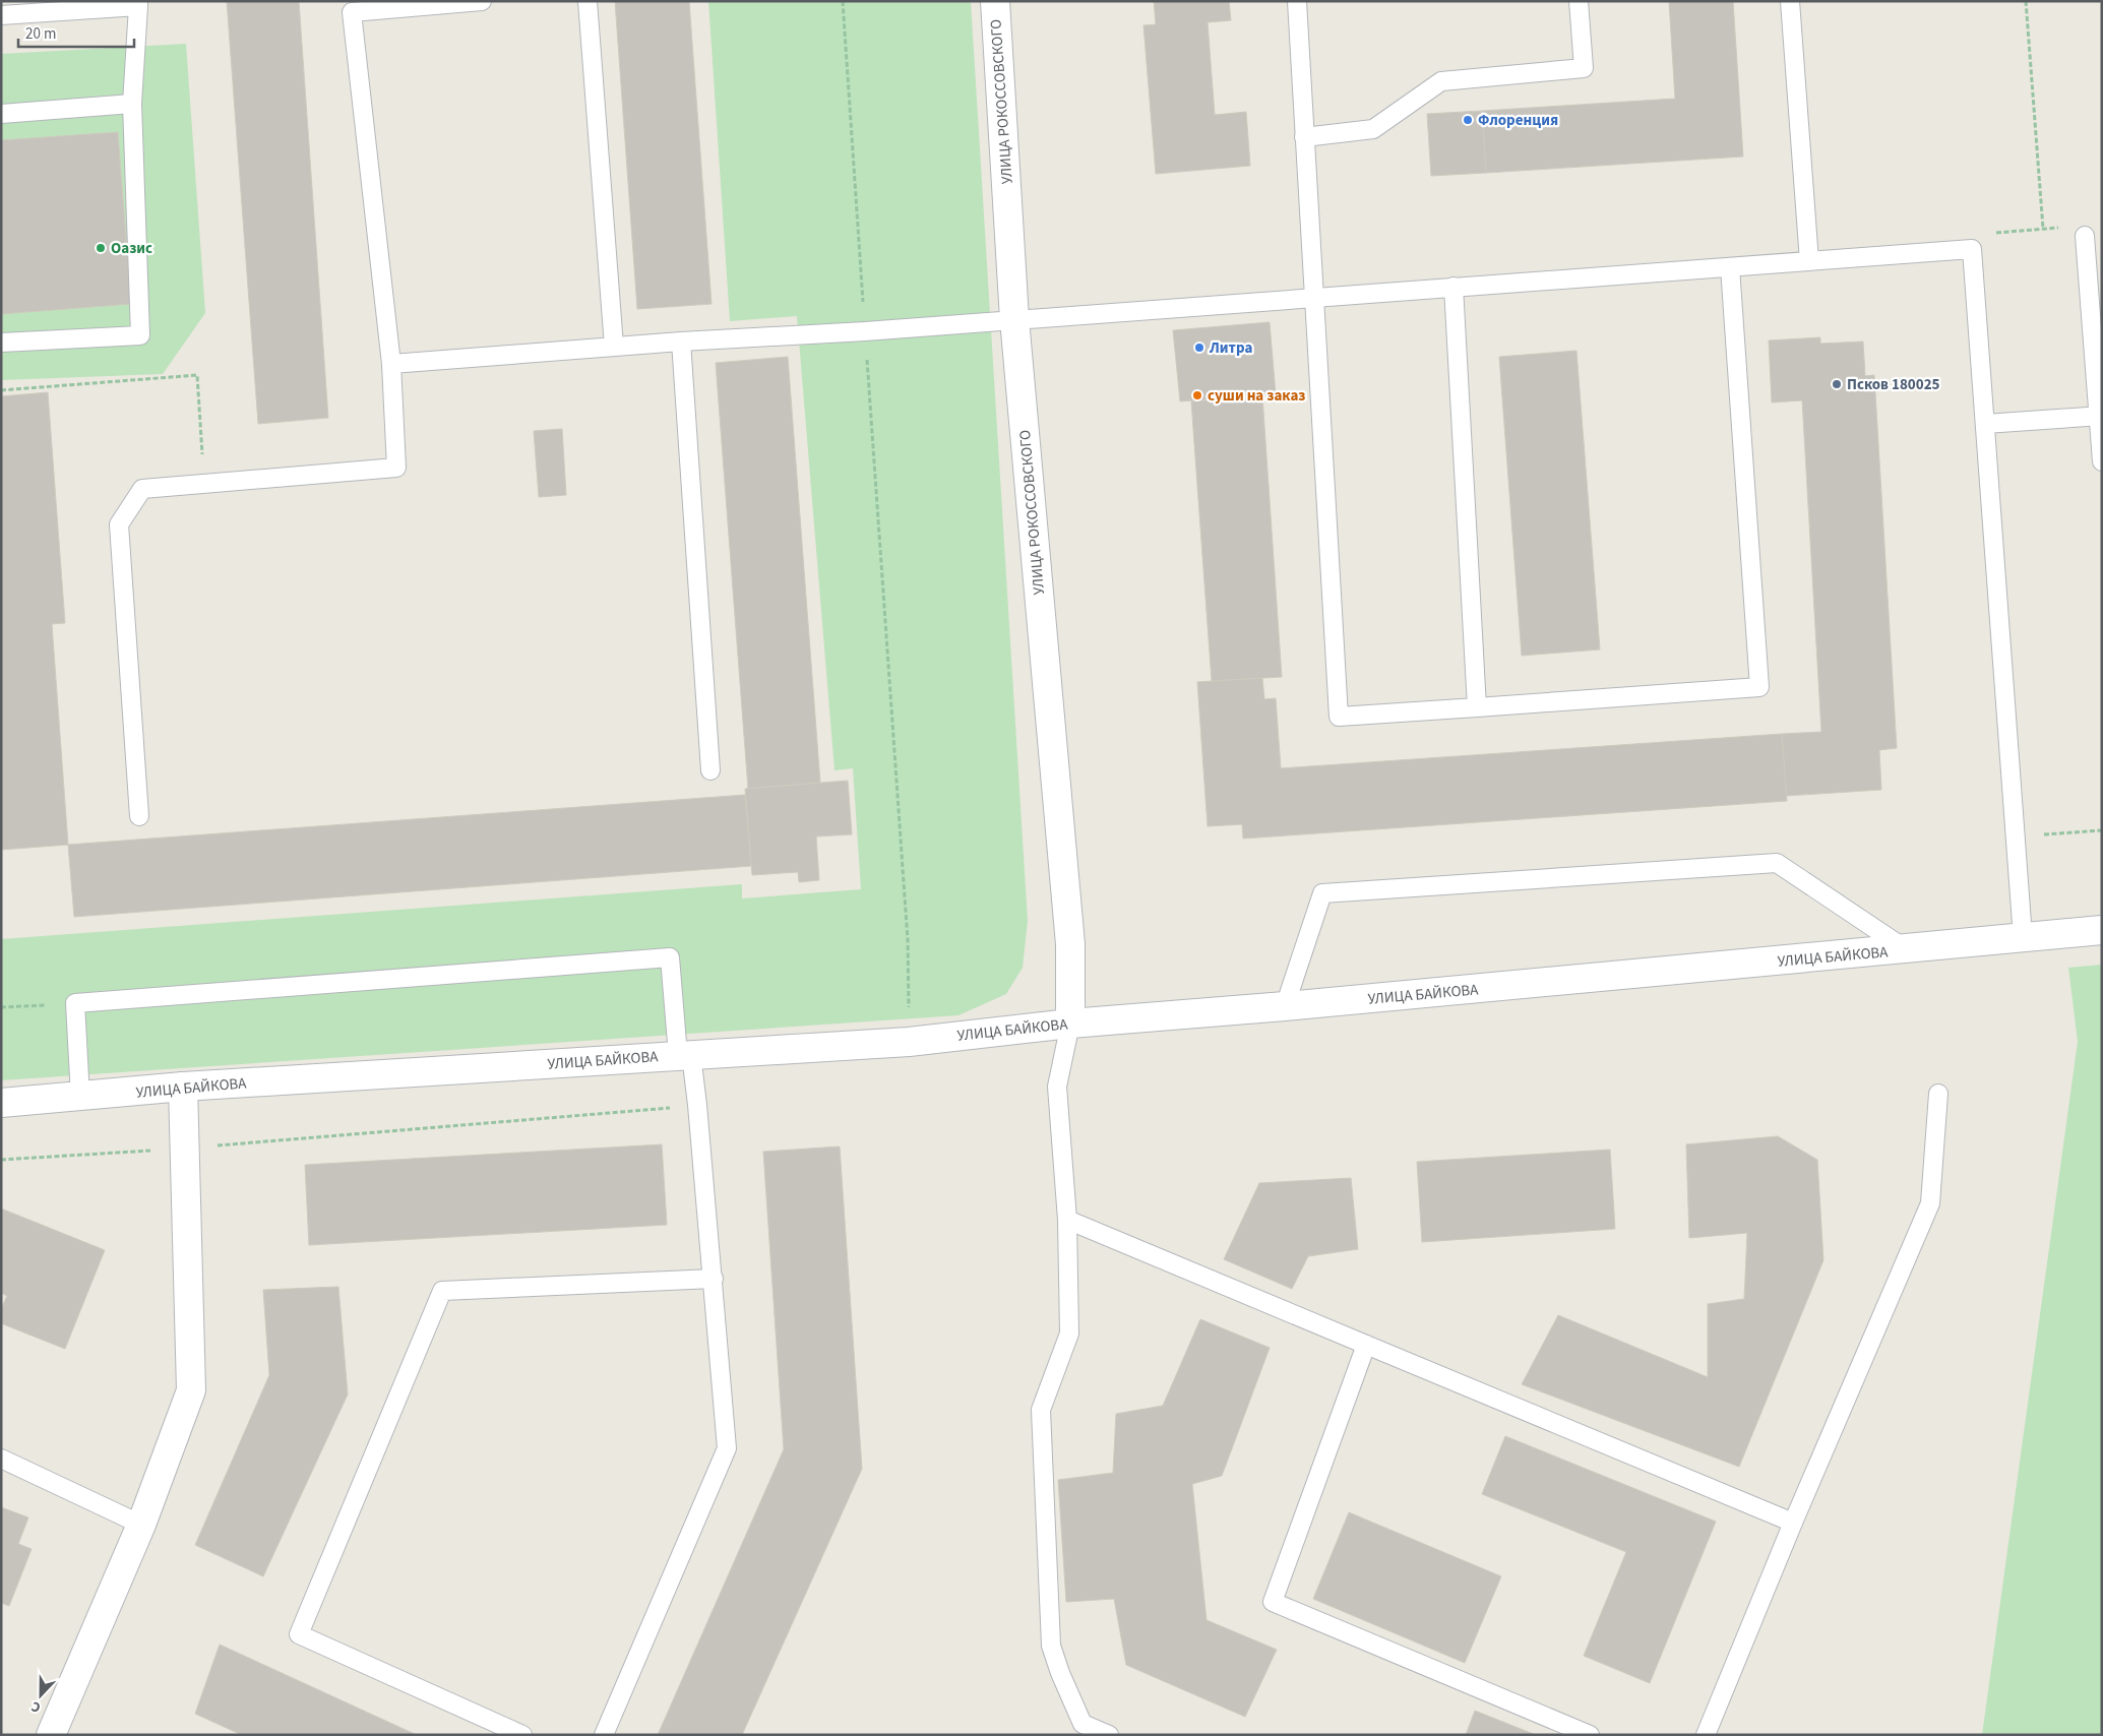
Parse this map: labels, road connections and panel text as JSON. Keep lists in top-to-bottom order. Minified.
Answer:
{"streets":{"street":["УЛИЦА РОКОССОВСКОГО","УЛИЦА БАЙКОВА"]},"crossings":[["УЛИЦА РОКОССОВСКОГО","УЛИЦА БАЙКОВА"]],"places":["Флоренция","Оазис","Литра","Псков 180025","суши на заказ"],"scale_bar":"20 m","north":"bottom"}
